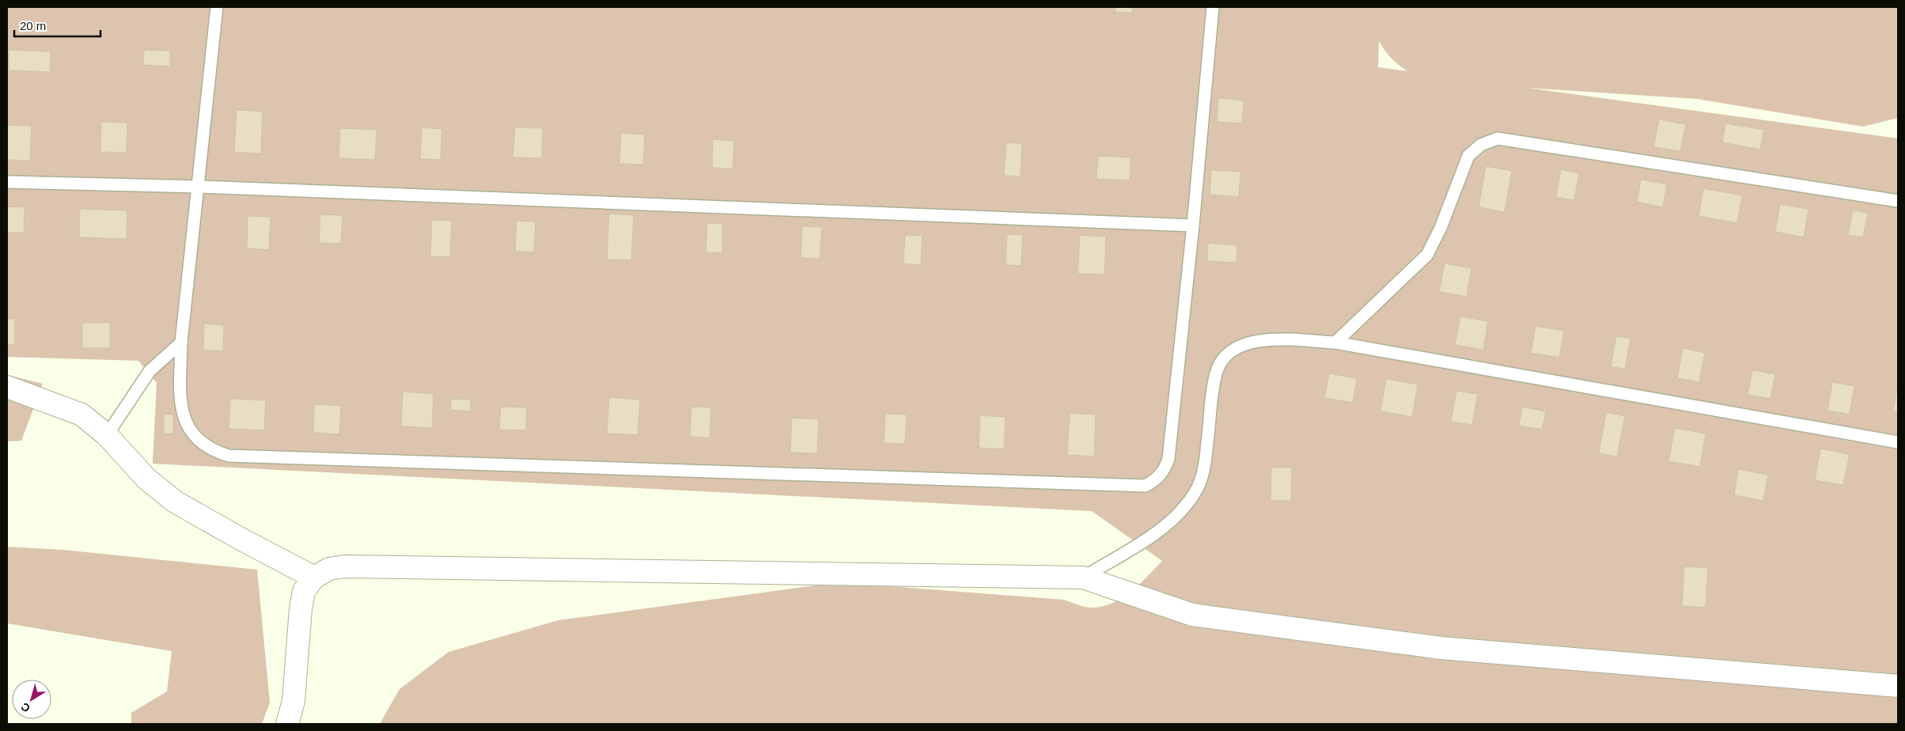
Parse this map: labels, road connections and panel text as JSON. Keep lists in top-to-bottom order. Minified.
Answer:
{"scale_bar":"20 m","north":"bottom left"}
